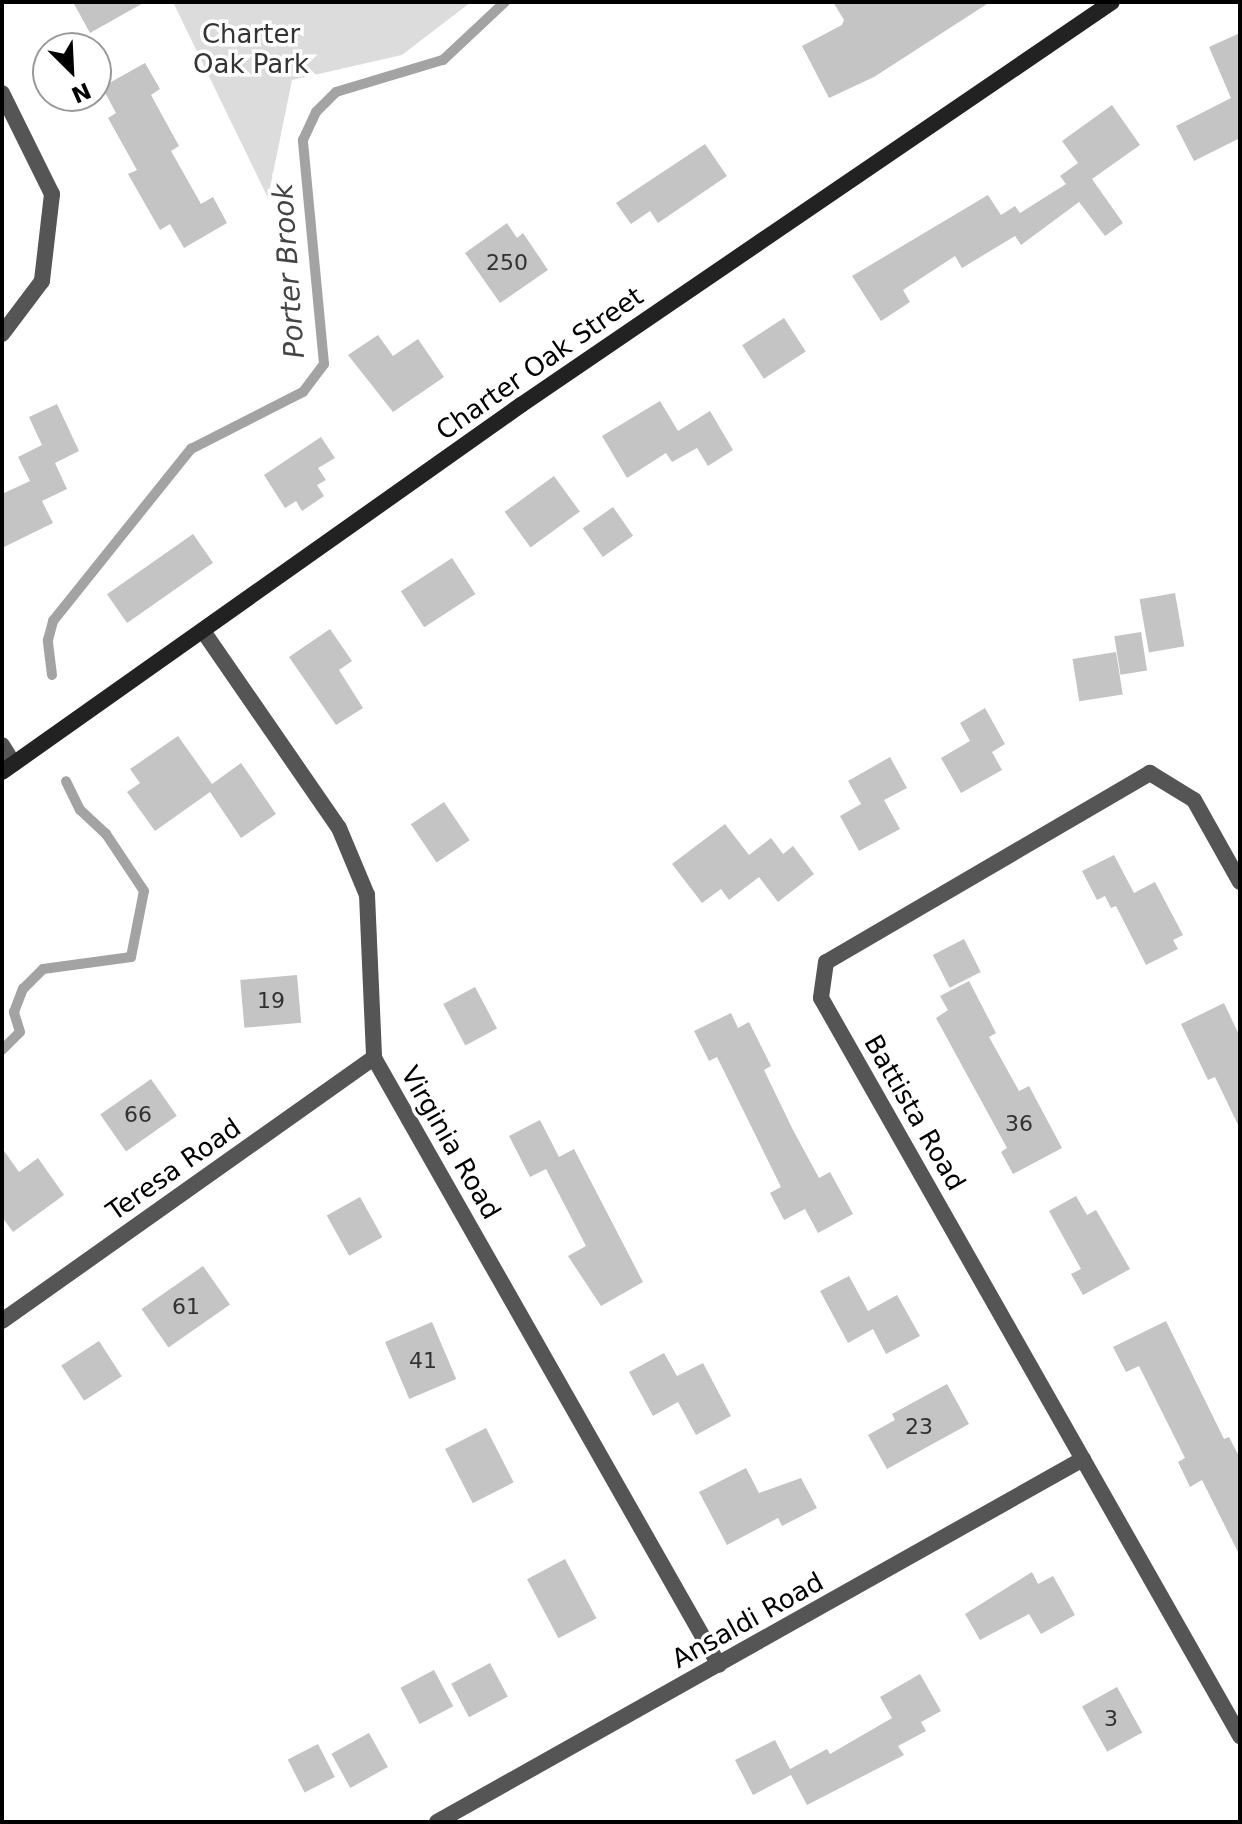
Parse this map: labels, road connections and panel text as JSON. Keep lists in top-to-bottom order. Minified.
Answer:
{"streets":{"main road":["Charter Oak Street"],"street":["Battista Road","Virginia Road","Teresa Road","Ansaldi Road"]},"crossings":[["Charter Oak Street","Virginia Road"],["Battista Road","Ansaldi Road"],["Virginia Road","Teresa Road"],["Virginia Road","Ansaldi Road"]],"water":["Porter Brook"],"parks":["Charter Oak Park"],"house_numbers":["250","19","66","36","61","41","23","3"],"north":"bottom right"}
